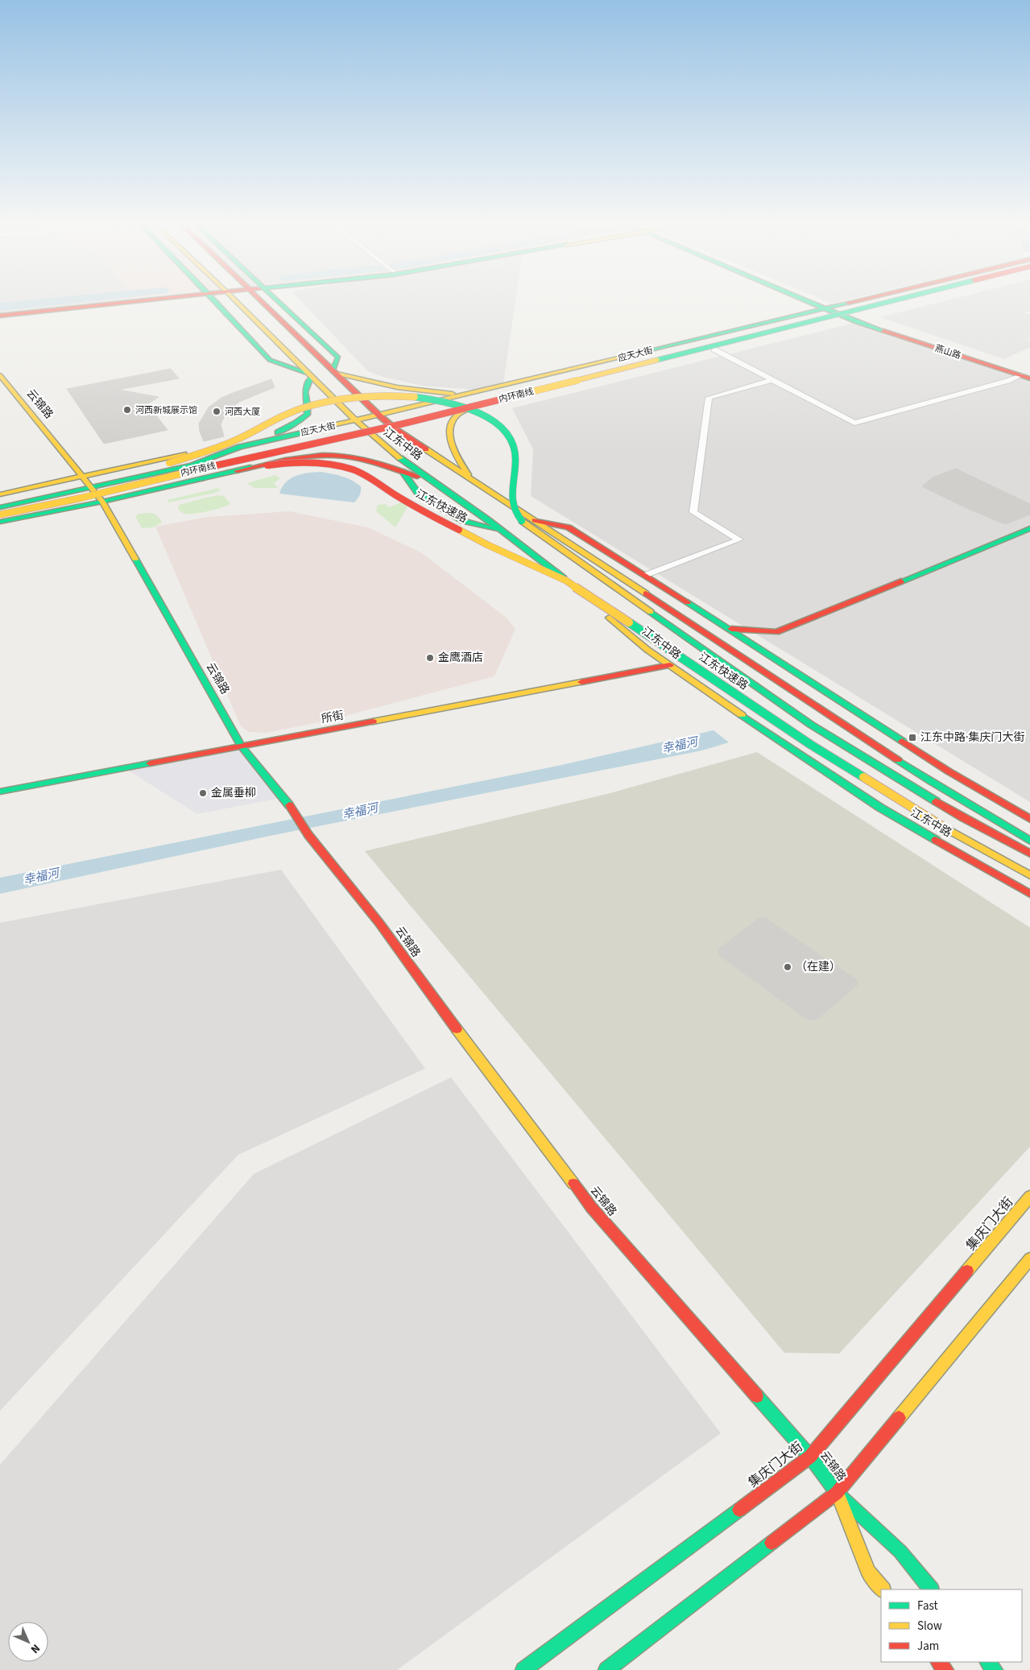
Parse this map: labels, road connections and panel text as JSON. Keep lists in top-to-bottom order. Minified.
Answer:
{"streets":{"main road":["燕山路","应天大街","内环南线","云锦路","江东中路","江东快速路","所街","集庆门大街"]},"crossings":[["燕山路","应天大街"],["应天大街","内环南线"],["应天大街","云锦路"],["应天大街","江东中路"],["内环南线","江东快速路"],["云锦路","所街"],["云锦路","集庆门大街"],["江东中路","所街"]],"water":["幸福河"],"places":{"other":["河西新城展示馆","河西大厦","金鹰酒店","金属垂柳","（在建）"],"transit":["江东中路·集庆门大街"]},"legend":["Fast","Slow","Jam"],"north":"bottom right"}
